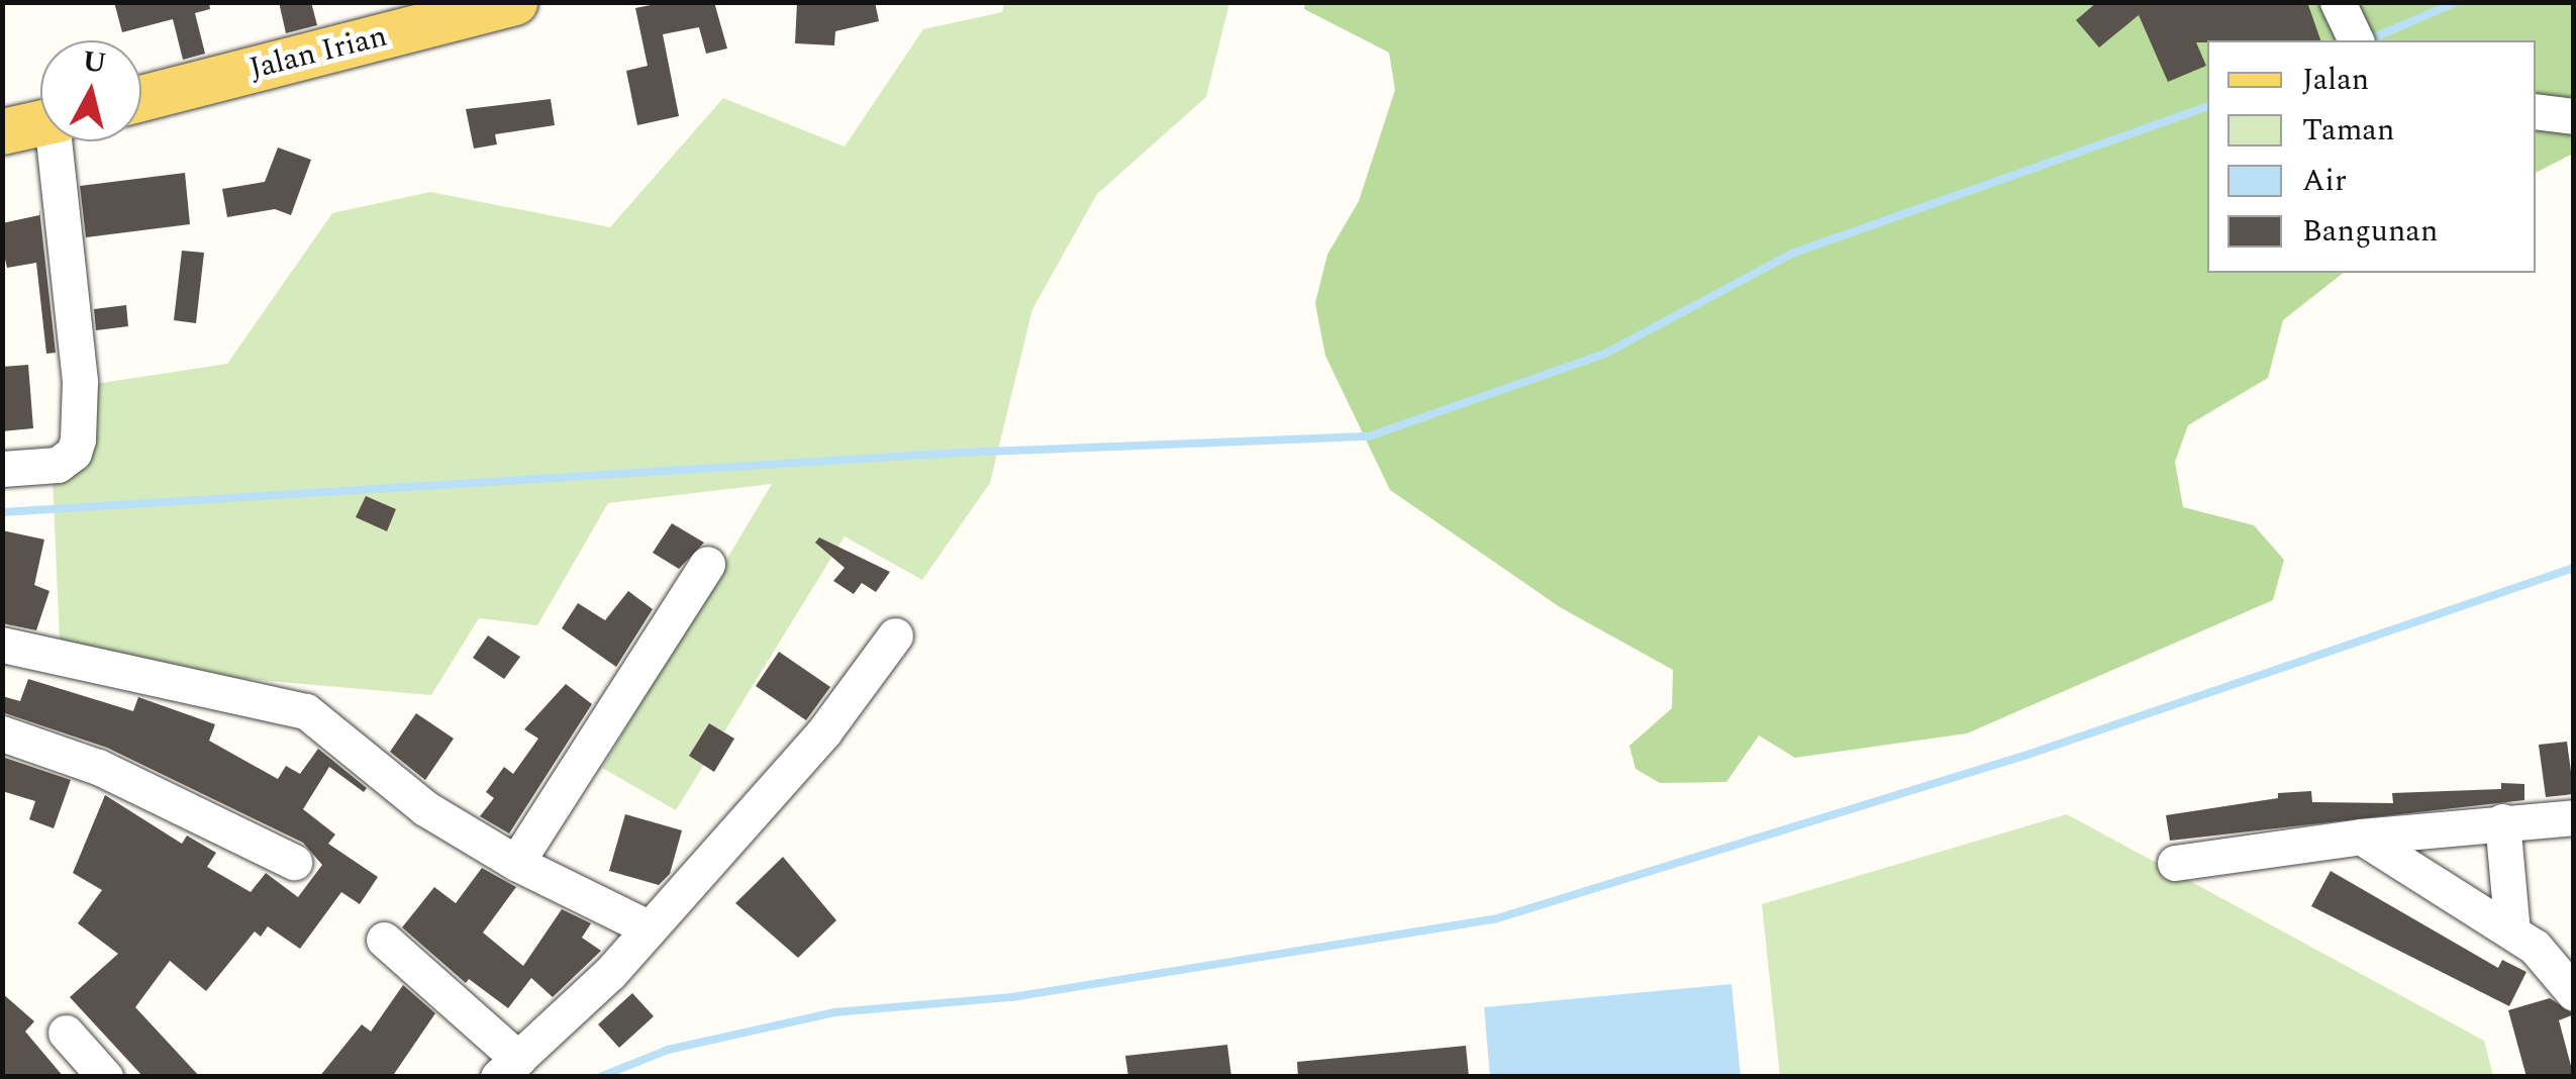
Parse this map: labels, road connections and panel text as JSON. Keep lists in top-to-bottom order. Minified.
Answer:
{"streets":{"main road":["Jalan Irian"]},"legend":["Jalan","Taman","Air","Bangunan"],"north":"top"}
